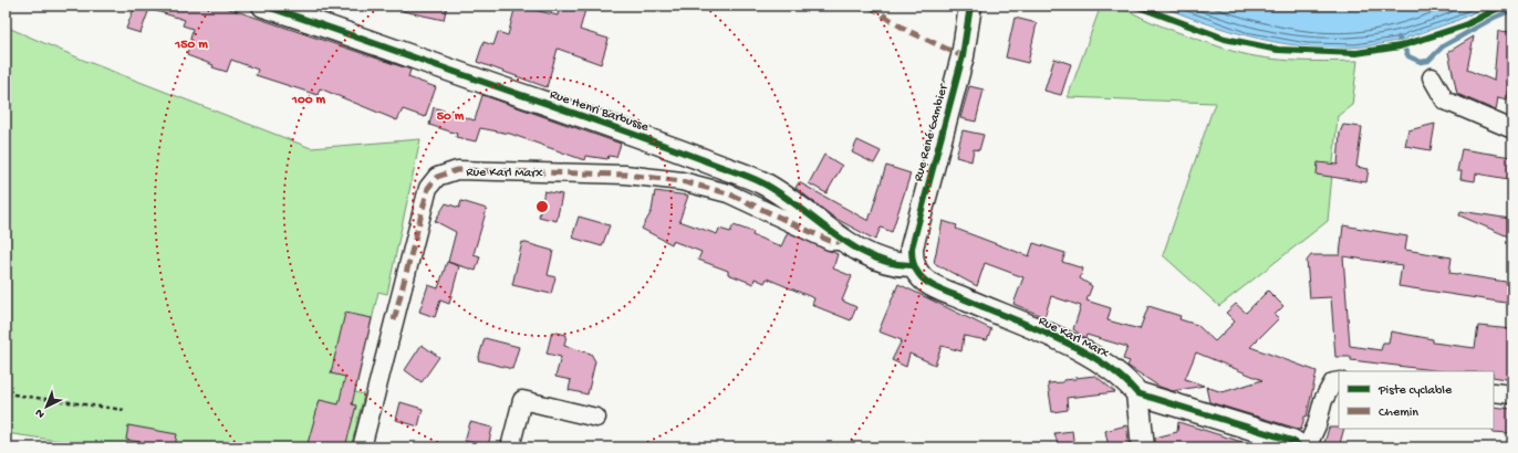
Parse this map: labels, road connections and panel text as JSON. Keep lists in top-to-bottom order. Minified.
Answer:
{"streets":{"street":["Rue Henri Barbusse","Rue René Gambier","Rue Karl Marx"]},"crossings":[["Rue Henri Barbusse","Rue René Gambier"],["Rue Henri Barbusse","Rue Karl Marx"],["Rue René Gambier","Rue Karl Marx"]],"legend":["Piste cyclable","Chemin"],"north":"bottom left","rings":["150 m","100 m","50 m"]}
